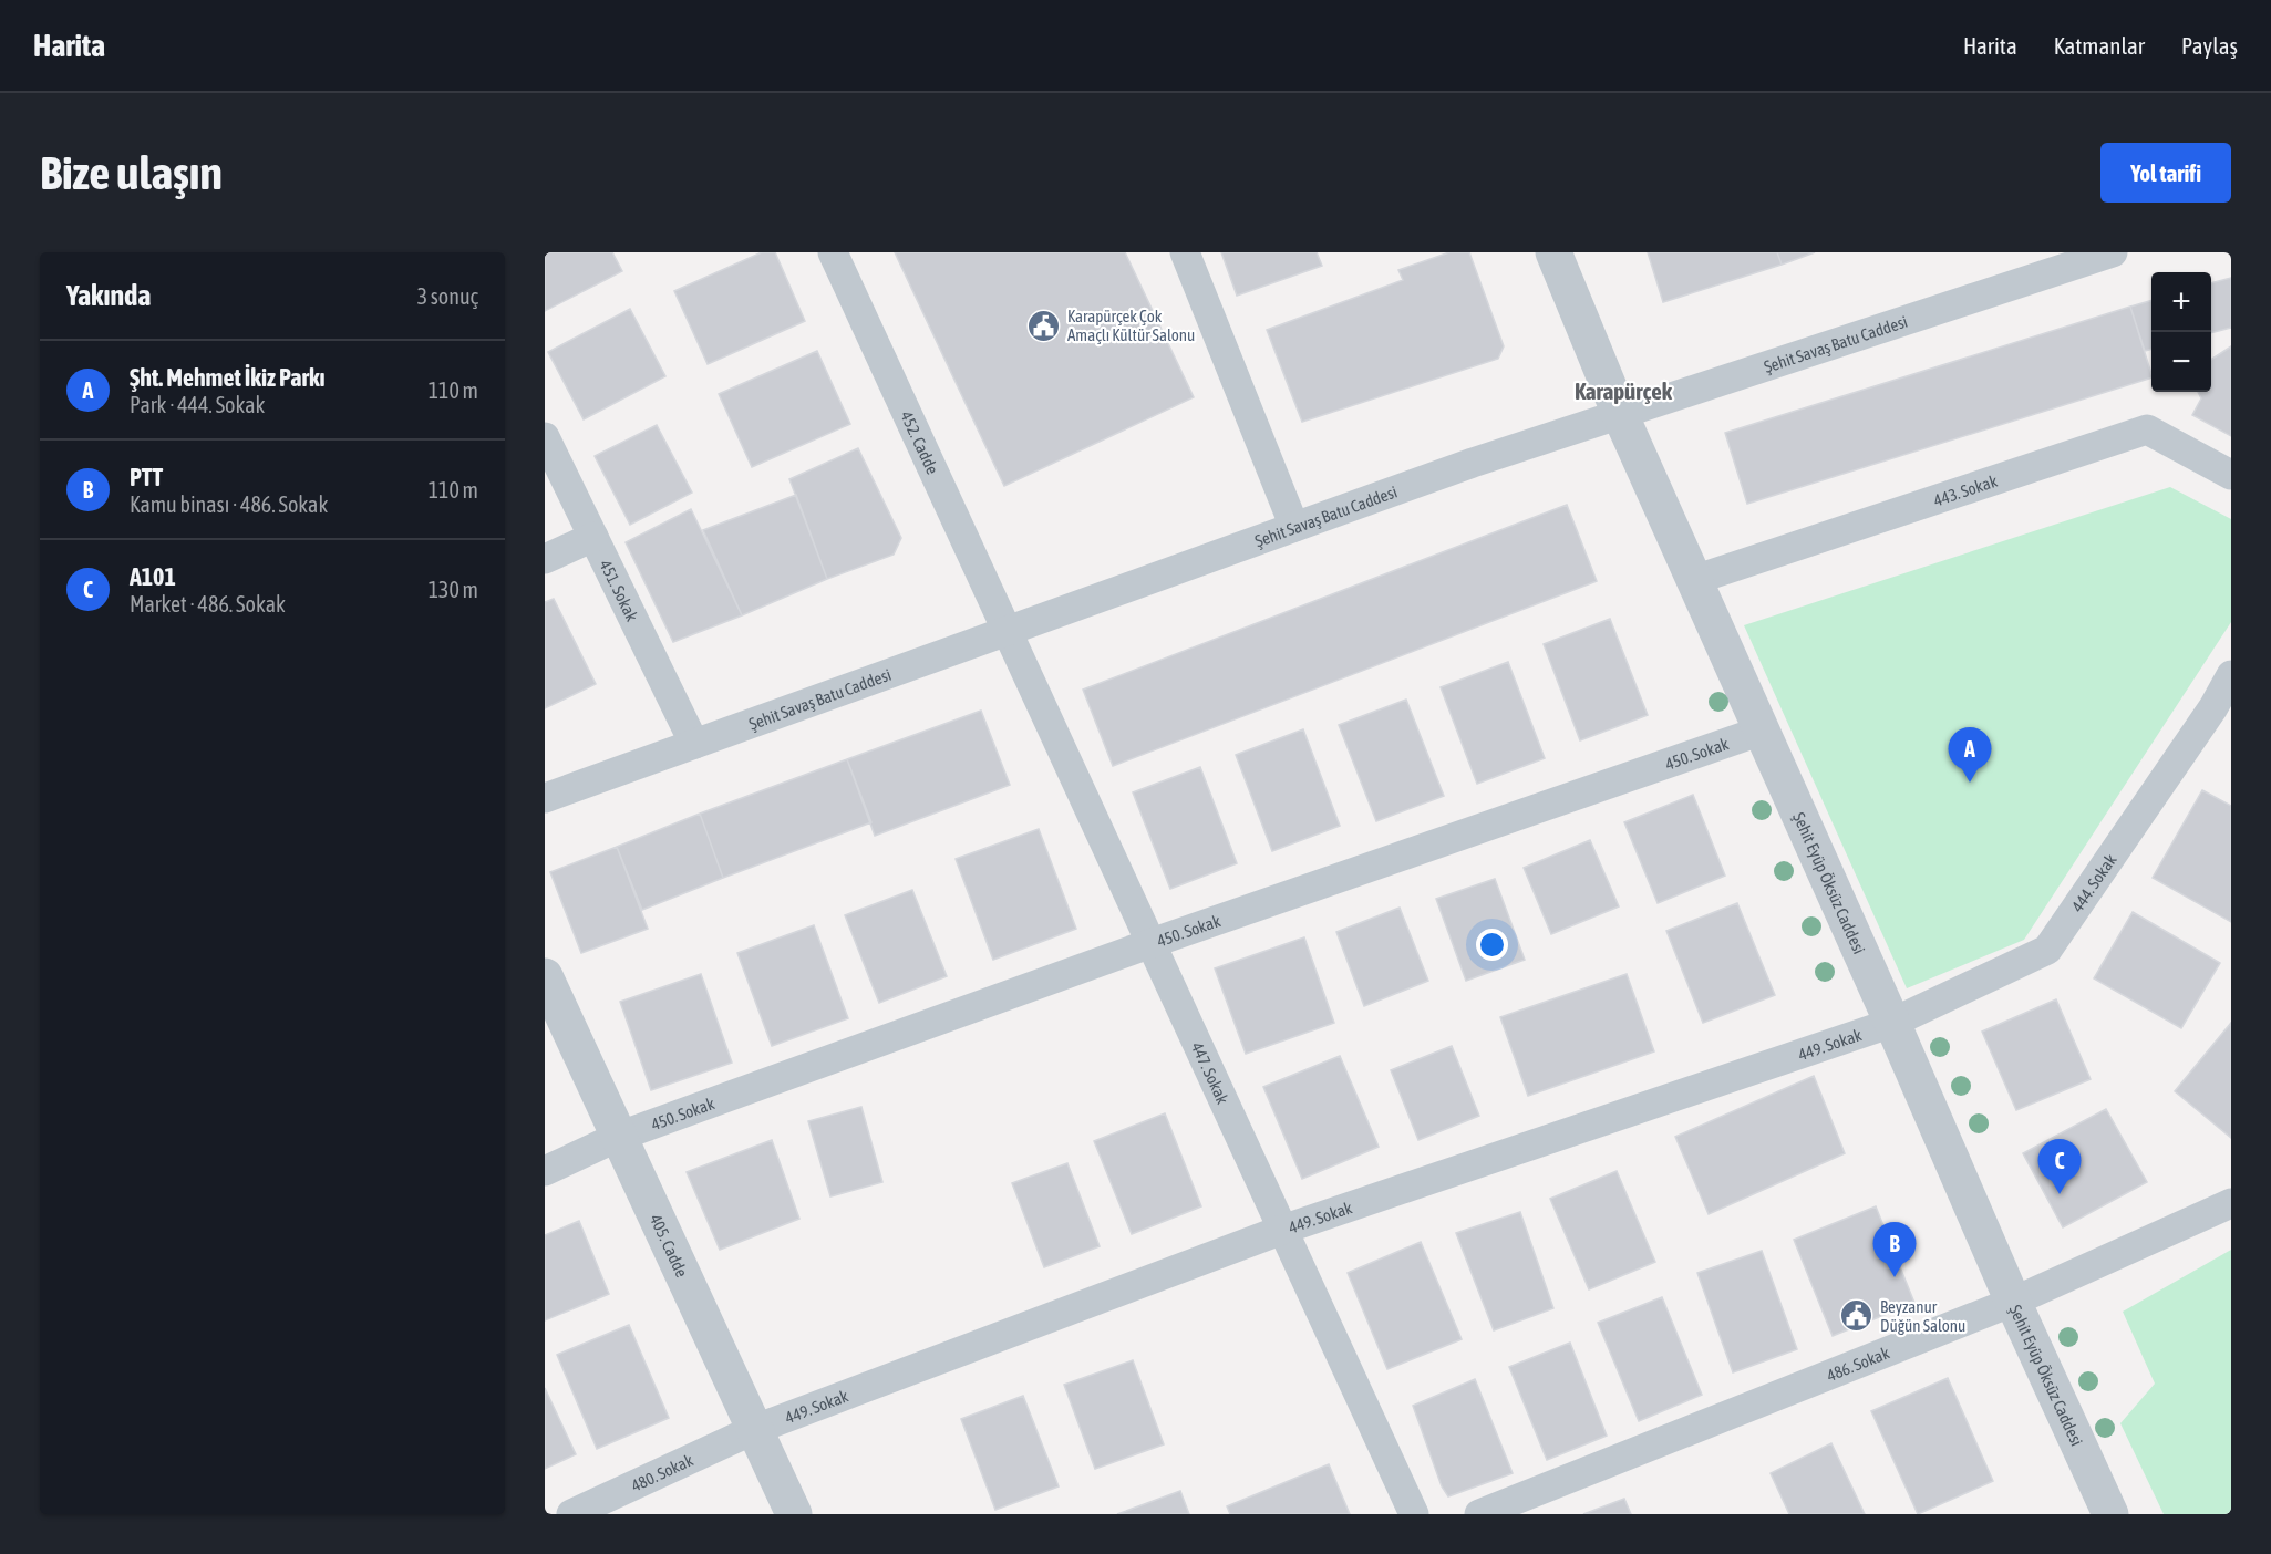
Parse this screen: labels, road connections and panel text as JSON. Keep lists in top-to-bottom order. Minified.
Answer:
{"streets":{"street":["Şehit Savaş Batu Caddesi","452. Cadde","443. Sokak","451. Sokak","450. Sokak","444. Sokak","Şehit Eyüp Öksüz Caddesi","449. Sokak","447. Sokak","405. Cadde","486. Sokak","480. Sokak"]},"crossings":[["Şehit Savaş Batu Caddesi","452. Cadde"],["Şehit Savaş Batu Caddesi","451. Sokak"],["Şehit Savaş Batu Caddesi","Şehit Eyüp Öksüz Caddesi"],["Şehit Savaş Batu Caddesi","447. Sokak"],["452. Cadde","447. Sokak"],["443. Sokak","Şehit Eyüp Öksüz Caddesi"],["450. Sokak","Şehit Eyüp Öksüz Caddesi"],["450. Sokak","447. Sokak"],["450. Sokak","405. Cadde"],["444. Sokak","Şehit Eyüp Öksüz Caddesi"],["444. Sokak","449. Sokak"],["Şehit Eyüp Öksüz Caddesi","449. Sokak"],["Şehit Eyüp Öksüz Caddesi","486. Sokak"],["449. Sokak","447. Sokak"],["449. Sokak","405. Cadde"],["449. Sokak","480. Sokak"],["405. Cadde","480. Sokak"]],"districts":["Karapürçek"],"places":{"public building":["Karapürçek Çok Amaçlı Kültür Salonu","Beyzanur Düğün Salonu"]},"page":{"header":"Harita","nav":["Harita","Katmanlar","Paylaş"],"buttons":"Yol tarifi","title":"Bize ulaşın","heading":["Yakında","3 sonuç"],"map_buttons":["+","−"],"list":[{"mark":"A","name":"Şht. Mehmet İkiz Parkı","note":"Park · 444. Sokak","value":"110 m"},{"mark":"B","name":"PTT","note":"Kamu binası · 486. Sokak","value":"110 m"},{"mark":"C","name":"A101","note":"Market · 486. Sokak","value":"130 m"}],"pins":["A","C","B"]}}
